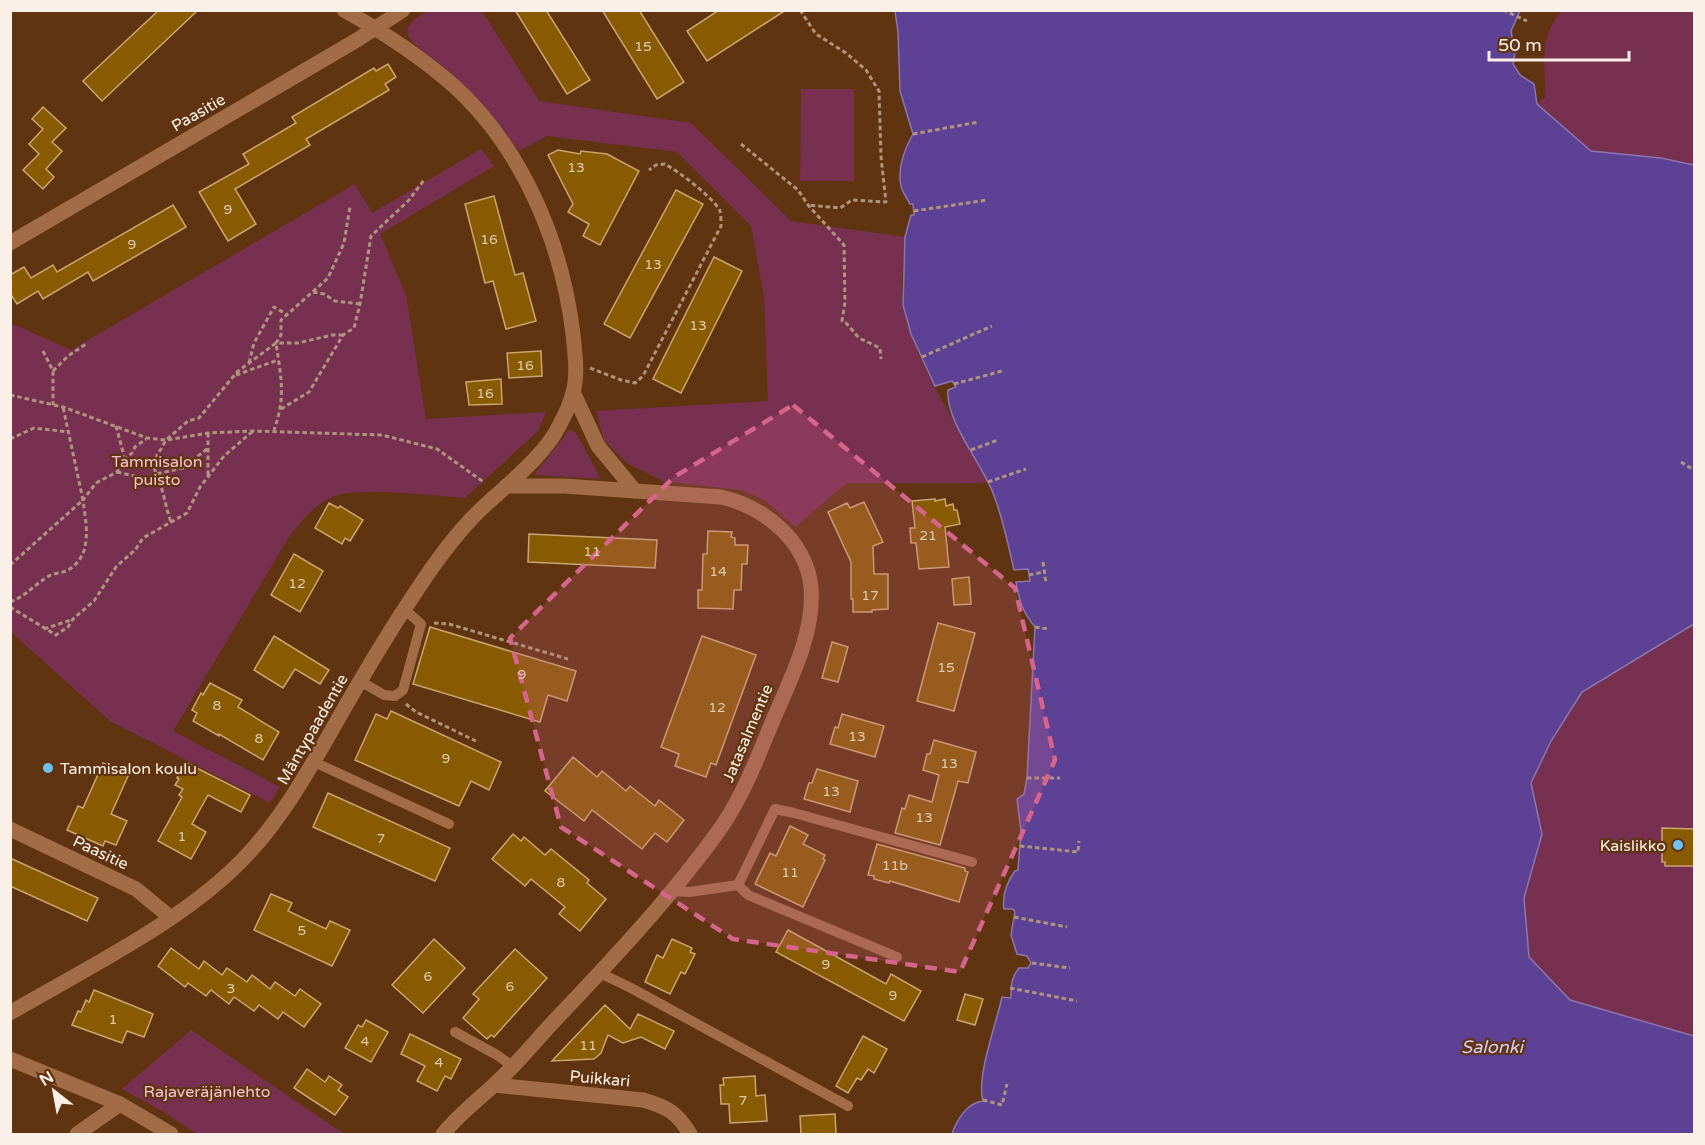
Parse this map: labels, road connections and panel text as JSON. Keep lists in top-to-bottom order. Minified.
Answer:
{"streets":{"street":["Paasitie","Mäntypaadentie","Jatasalmentie","Puikkari"]},"crossings":[["Paasitie","Mäntypaadentie"],["Mäntypaadentie","Jatasalmentie"],["Jatasalmentie","Puikkari"]],"water":["Salonki"],"parks":["Tammisalon puisto","Rajaveräjänlehto"],"places":["Tammisalon koulu","Kaislikko"],"house_numbers":["15","13","9","16","9","13","13","16","16","21","11","14","12","17","15","9","8","12","13","8","9","13","13","13","1","7","11b","11","8","5","9","6","6","3","9","1","4","11","4","7"],"scale_bar":"50 m","north":"top left"}
